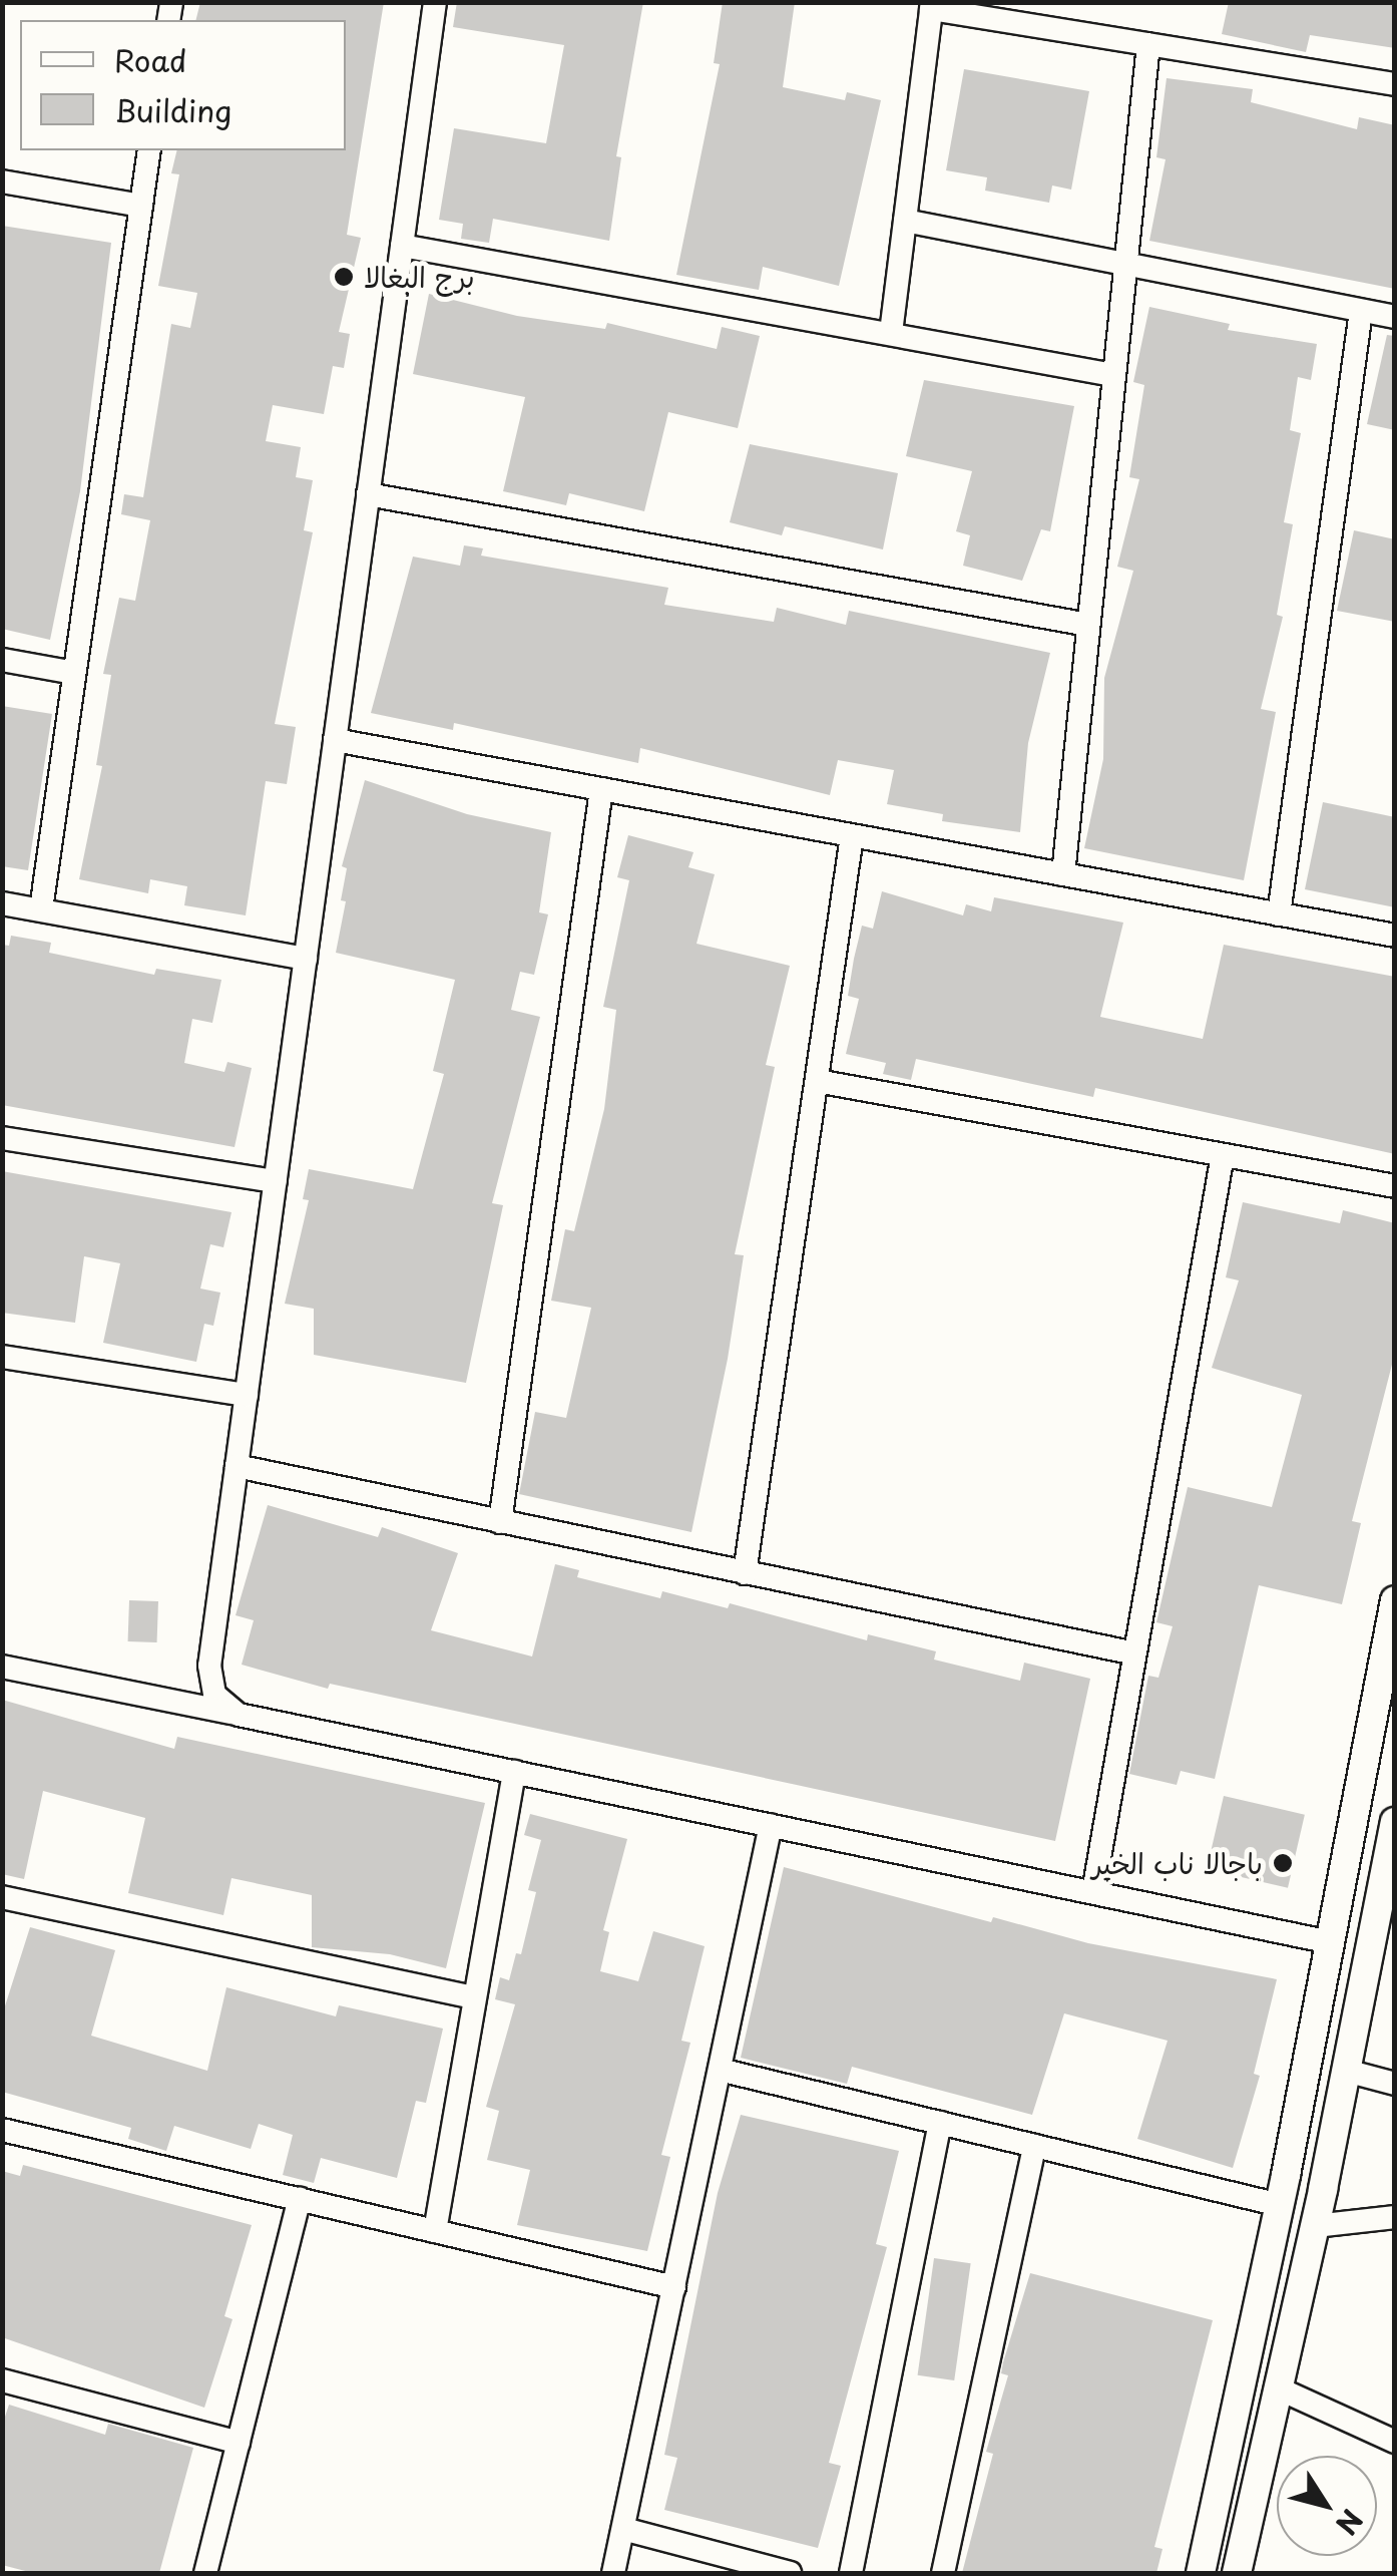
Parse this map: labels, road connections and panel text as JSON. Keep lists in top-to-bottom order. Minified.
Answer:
{"places":["برج البغالا","باجالا ناب الخير"],"legend":["Road","Building"],"north":"bottom right"}
